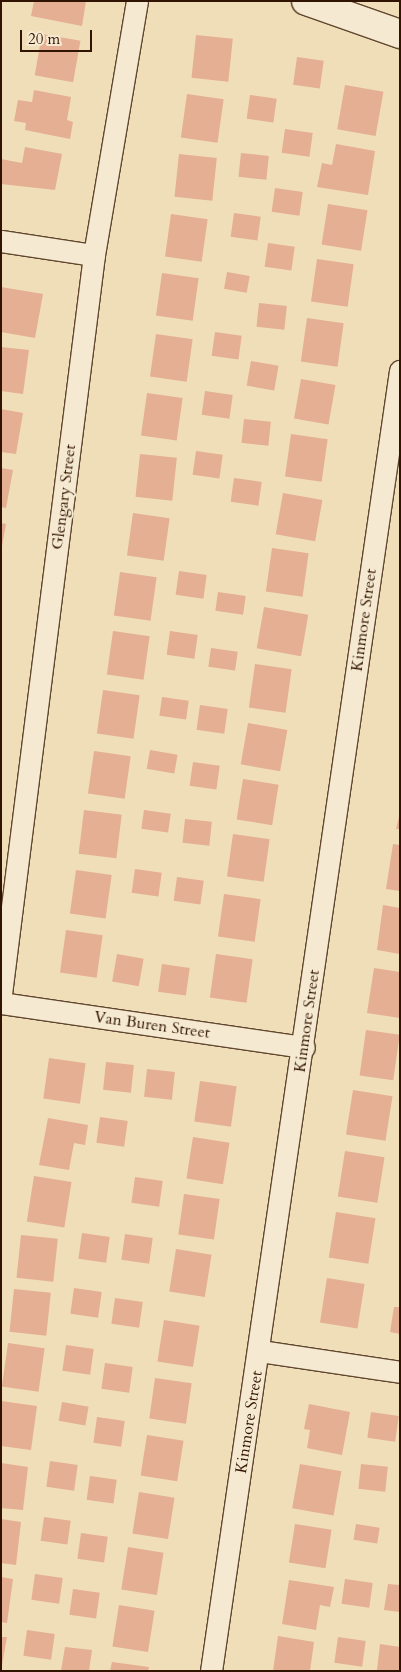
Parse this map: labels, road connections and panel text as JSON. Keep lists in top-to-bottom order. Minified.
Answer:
{"streets":{"street":["Glengary Street","Kinmore Street","Van Buren Street"]},"crossings":[["Kinmore Street","Van Buren Street"]],"scale_bar":"20 m"}
